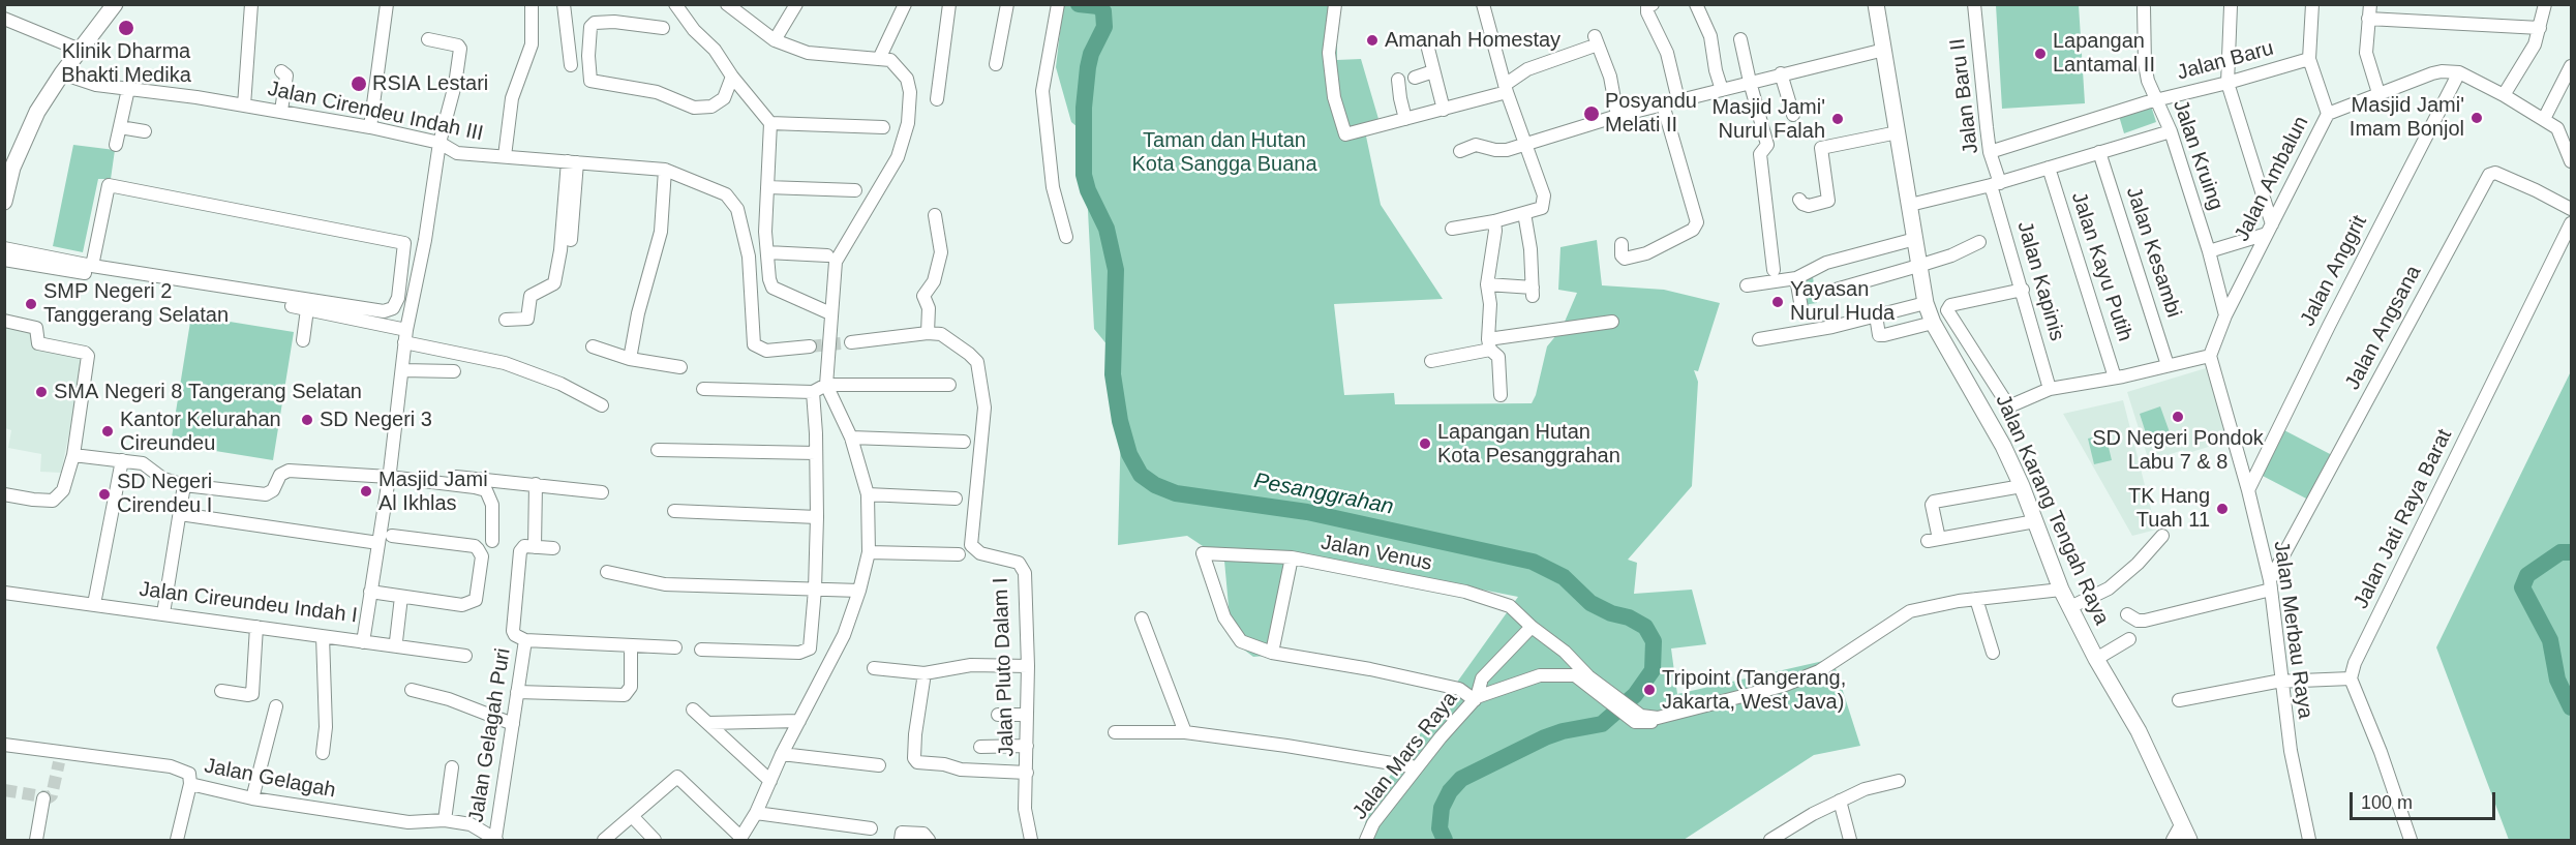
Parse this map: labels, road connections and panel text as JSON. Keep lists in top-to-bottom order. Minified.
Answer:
{"streets":{"main road":["Jalan Karang Tengah Raya"],"street":["Jalan Baru","Jalan Baru II","Jalan Cirendeu Indah III","Jalan Kruing","Jalan Ambalun","Jalan Kesambi","Jalan Kayu Putih","Jalan Anggrit","Jalan Kapinis","Jalan Angsana","Jalan Jati Raya Barat","Jalan Venus","Jalan Cireundeu Indah I","Jalan Merbau Raya","Jalan Pluto Dalam I","Jalan Gelagah Puri","Jalan Mars Raya","Jalan Gelagah"]},"crossings":[["Jalan Baru","Jalan Baru II"],["Jalan Baru","Jalan Kruing"],["Jalan Baru II","Jalan Kapinis"],["Jalan Cirendeu Indah III","Jalan Cireundeu Indah I"],["Jalan Kruing","Jalan Ambalun"],["Jalan Ambalun","Jalan Anggrit"],["Jalan Ambalun","Jalan Merbau Raya"],["Jalan Anggrit","Jalan Merbau Raya"],["Jalan Angsana","Jalan Merbau Raya"],["Jalan Karang Tengah Raya","Jalan Mars Raya"],["Jalan Venus","Jalan Mars Raya"],["Jalan Gelagah Puri","Jalan Gelagah"]],"water":["Pesanggrahan"],"parks":["Taman dan Hutan Kota Sangga Buana"],"places":["Klinik Dharma Bhakti Medika","Amanah Homestay","Lapangan Lantamal II","RSIA Lestari","Posyandu Melati II","Masjid Jami' Imam Bonjol","Masjid Jami' Nurul Falah","Yayasan Nurul Huda","SMP Negeri 2 Tanggerang Selatan","SMA Negeri 8 Tangerang Selatan","SD Negeri Pondok Labu 7 & 8","SD Negeri 3","Kantor Kelurahan Cireundeu","Lapangan Hutan Kota Pesanggrahan","Masjid Jami Al Ikhlas","SD Negeri Cirendeu I","TK Hang Tuah 11","Tripoint (Tangerang, Jakarta, West Java)"],"scale_bar":"100 m"}
